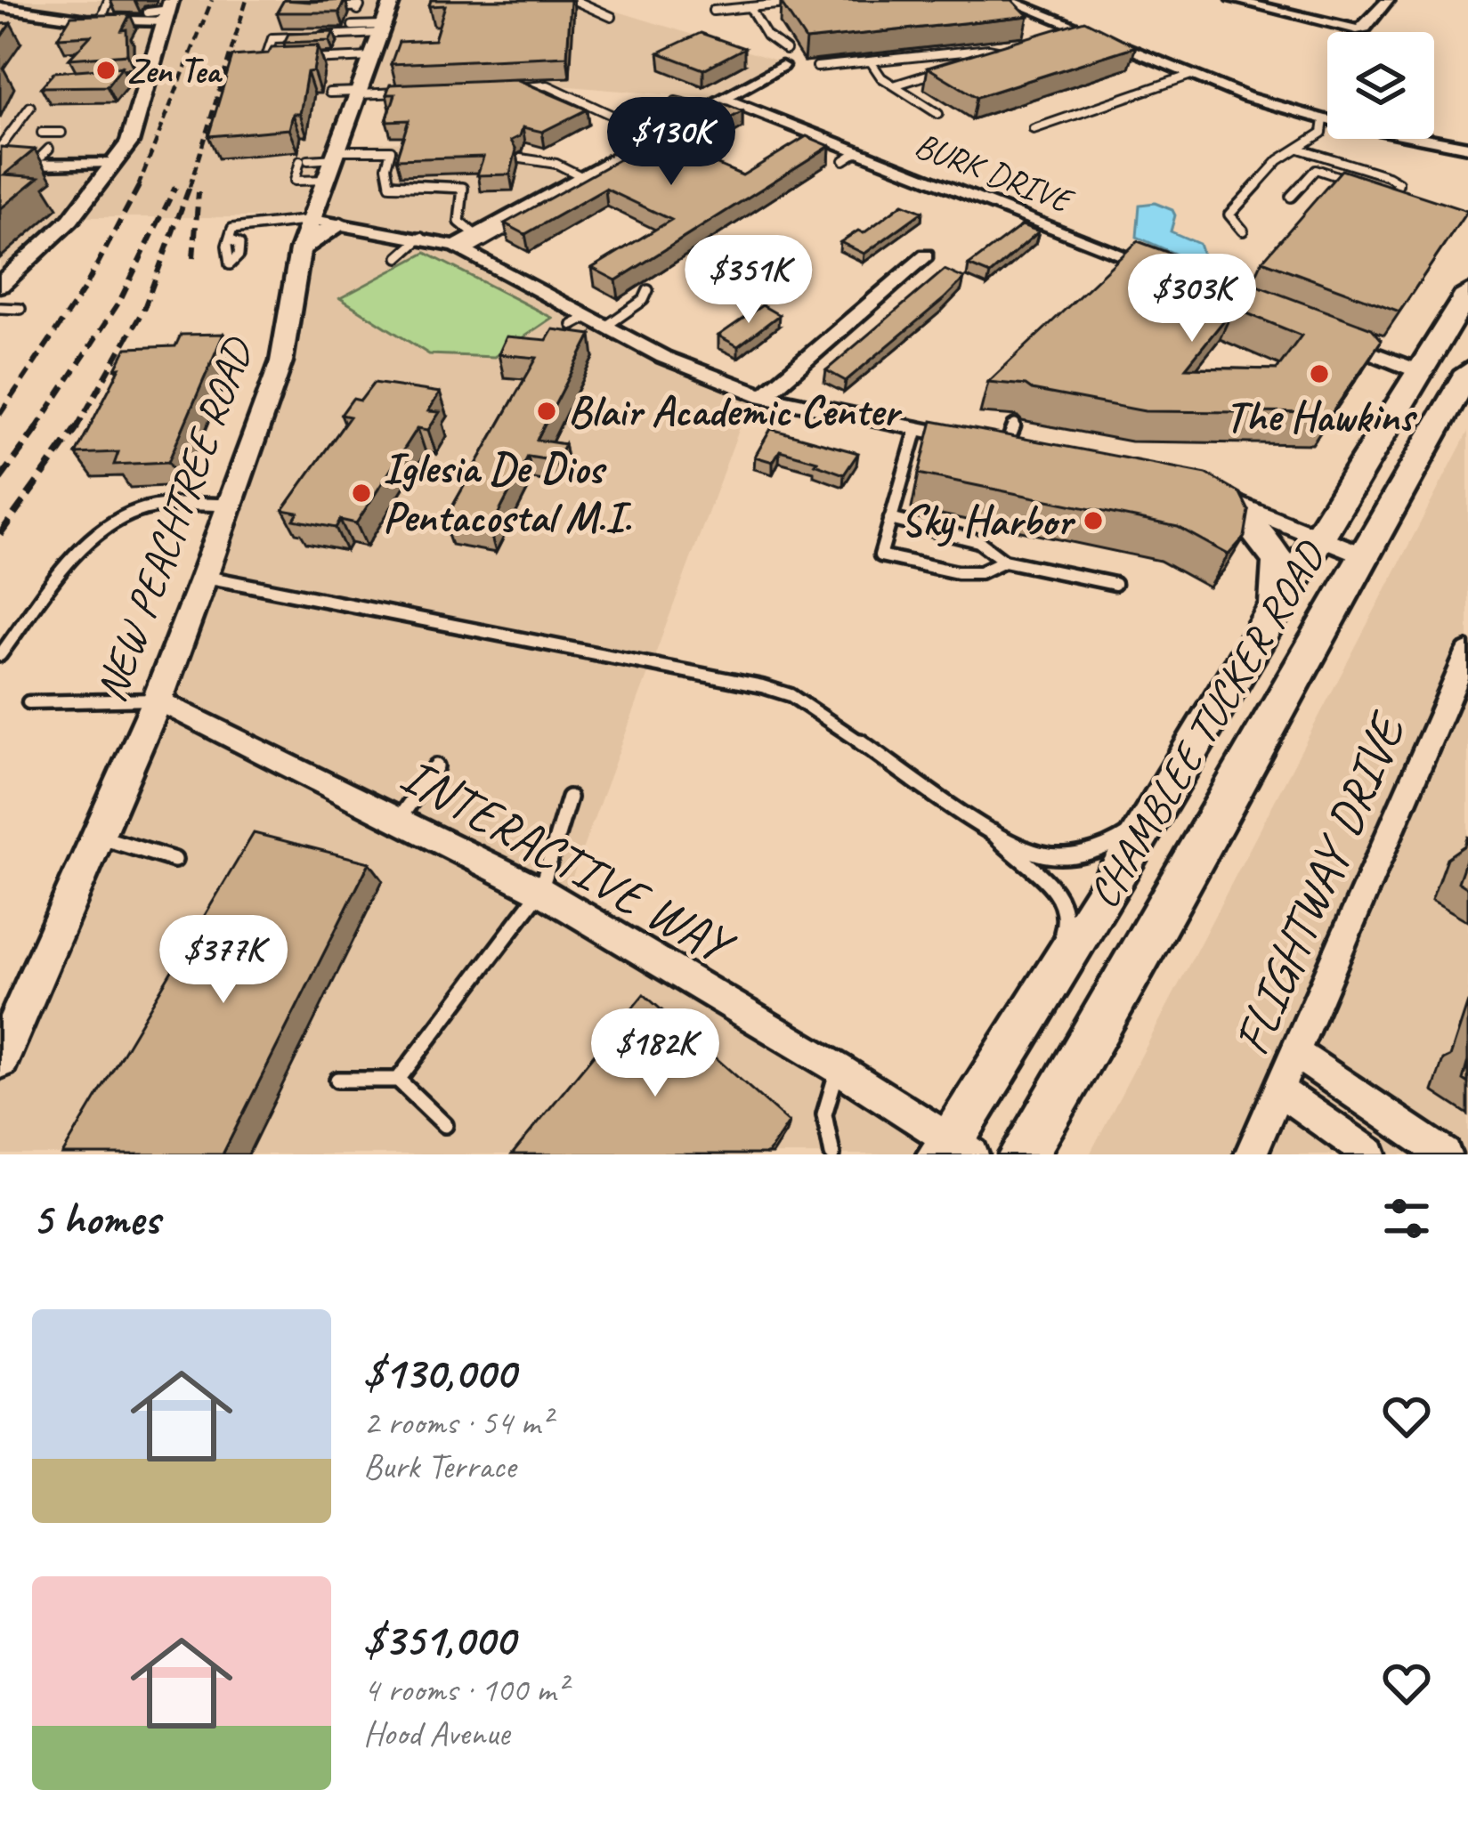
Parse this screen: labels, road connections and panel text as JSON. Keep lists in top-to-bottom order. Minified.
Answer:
{"streets":{"main road":["CHAMBLEE TUCKER ROAD"],"street":["BURK DRIVE","NEW PEACHTREE ROAD","INTERACTIVE WAY","FLIGHTWAY DRIVE"]},"crossings":[["NEW PEACHTREE ROAD","INTERACTIVE WAY"],["CHAMBLEE TUCKER ROAD","INTERACTIVE WAY"]],"places":["Zen Tea","The Hawkins","Blair Academic Center","Iglesia De Dios Pentacostal M.I.","Sky Harbor"],"page":{"price":["$130K","$351K","$303K","$377K","$182K"],"heading":"5 homes","list":[{"name":"$130,000","note":"2 rooms · 54 m² · Burk Terrace"},{"name":"$351,000","note":"4 rooms · 100 m² · Hood Avenue"}]}}
